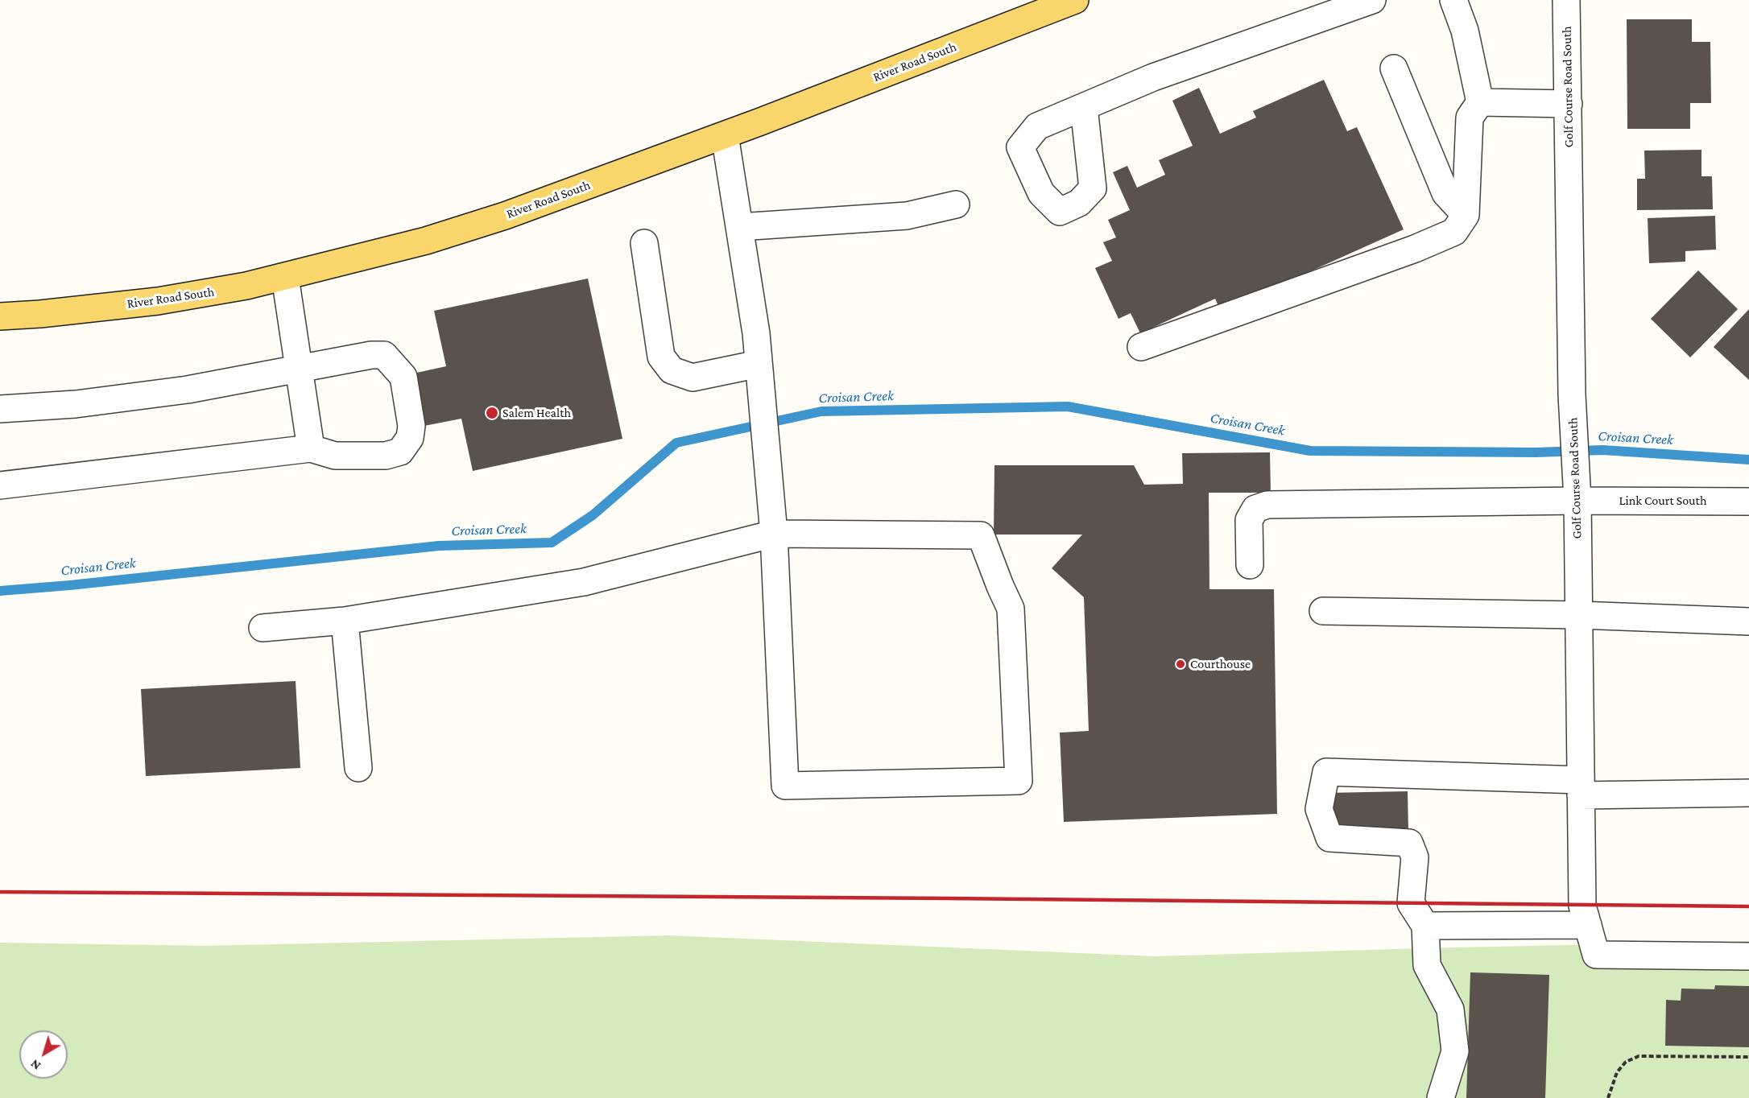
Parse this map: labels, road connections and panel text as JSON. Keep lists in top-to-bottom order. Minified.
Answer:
{"streets":{"main road":["River Road South"],"street":["Golf Course Road South","Link Court South"]},"crossings":[["Golf Course Road South","Link Court South"]],"water":["Croisan Creek"],"places":["Salem Health","Courthouse"],"north":"bottom left"}
